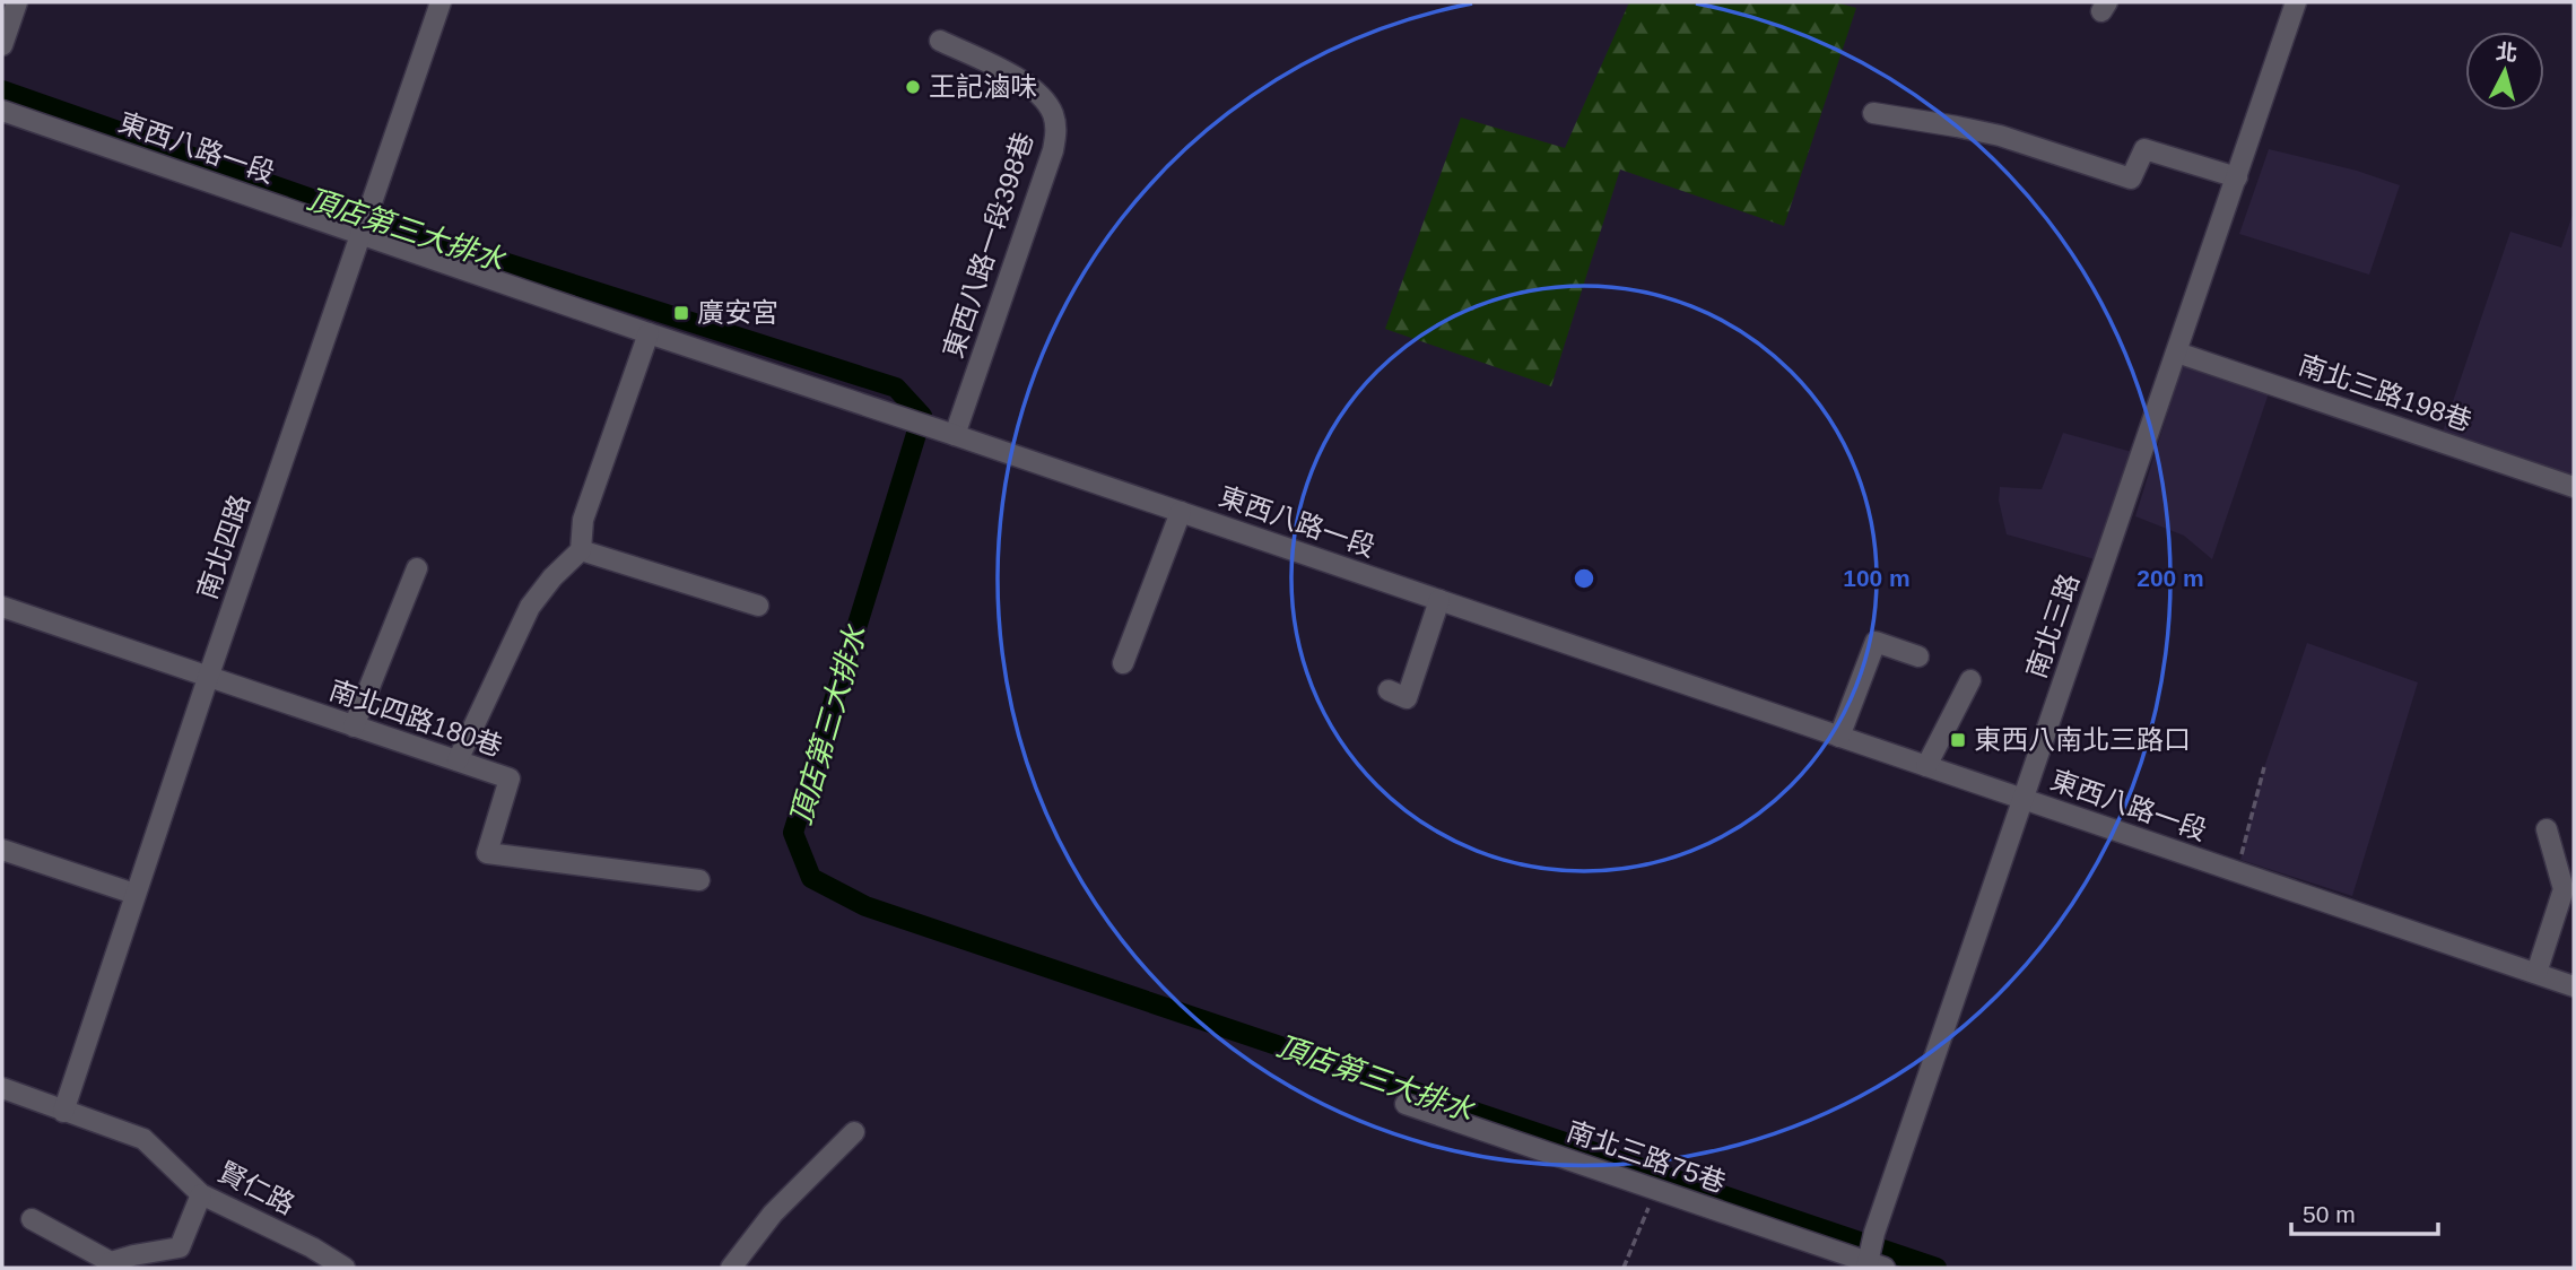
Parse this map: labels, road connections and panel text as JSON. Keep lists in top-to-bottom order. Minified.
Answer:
{"streets":{"street":["東西八路一段","東西八路一段398巷","南北三路198巷","南北四路","南北三路","南北四路180巷","南北三路75巷","賢仁路"]},"crossings":[["東西八路一段","東西八路一段398巷"],["東西八路一段","南北四路"],["東西八路一段","南北三路"],["南北三路198巷","南北三路"],["南北四路","南北四路180巷"],["南北四路","賢仁路"],["南北三路","南北三路75巷"]],"water":["頂店第三大排水"],"places":{"other":["王記滷味"],"transit":["廣安宮","東西八南北三路口"]},"scale_bar":"50 m","north":"top","rings":["100 m","200 m"]}
